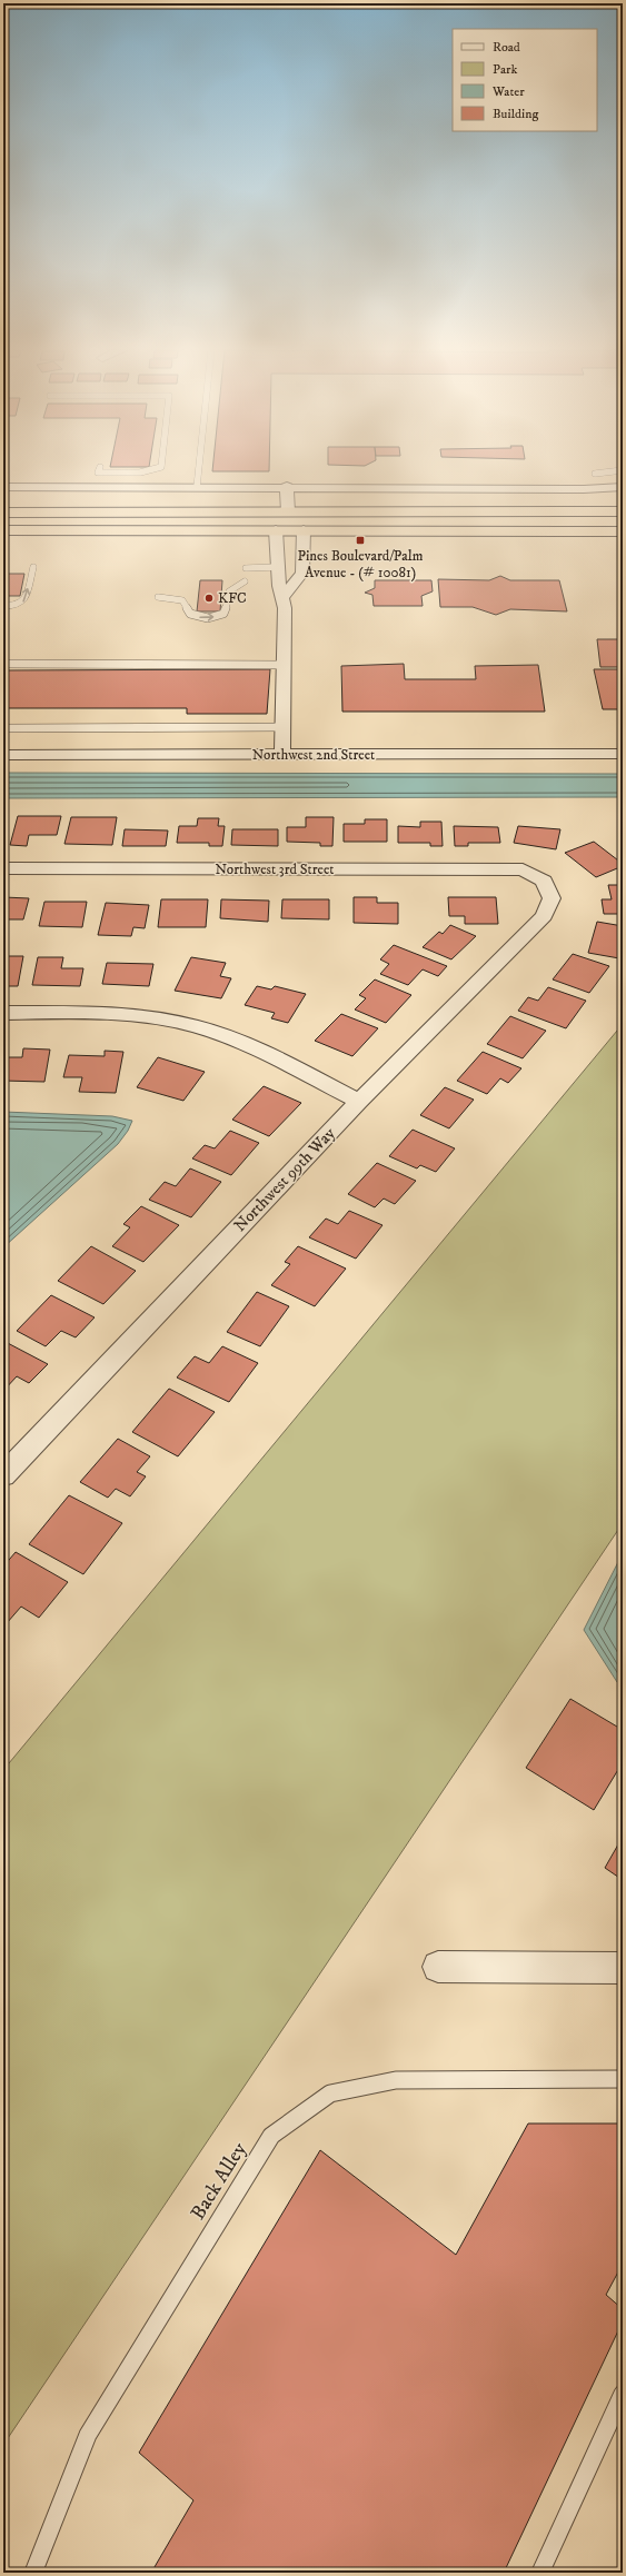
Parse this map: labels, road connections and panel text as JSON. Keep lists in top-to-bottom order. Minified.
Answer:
{"streets":{"street":["Northwest 2nd Street","Northwest 3rd Street","Northwest 99th Way"],"lane":["Back Alley"]},"crossings":[["Northwest 3rd Street","Northwest 99th Way"]],"places":{"transit":["Pines Boulevard/Palm Avenue - (# 10081)"],"other":["KFC"]},"legend":["Road","Park","Water","Building"]}
